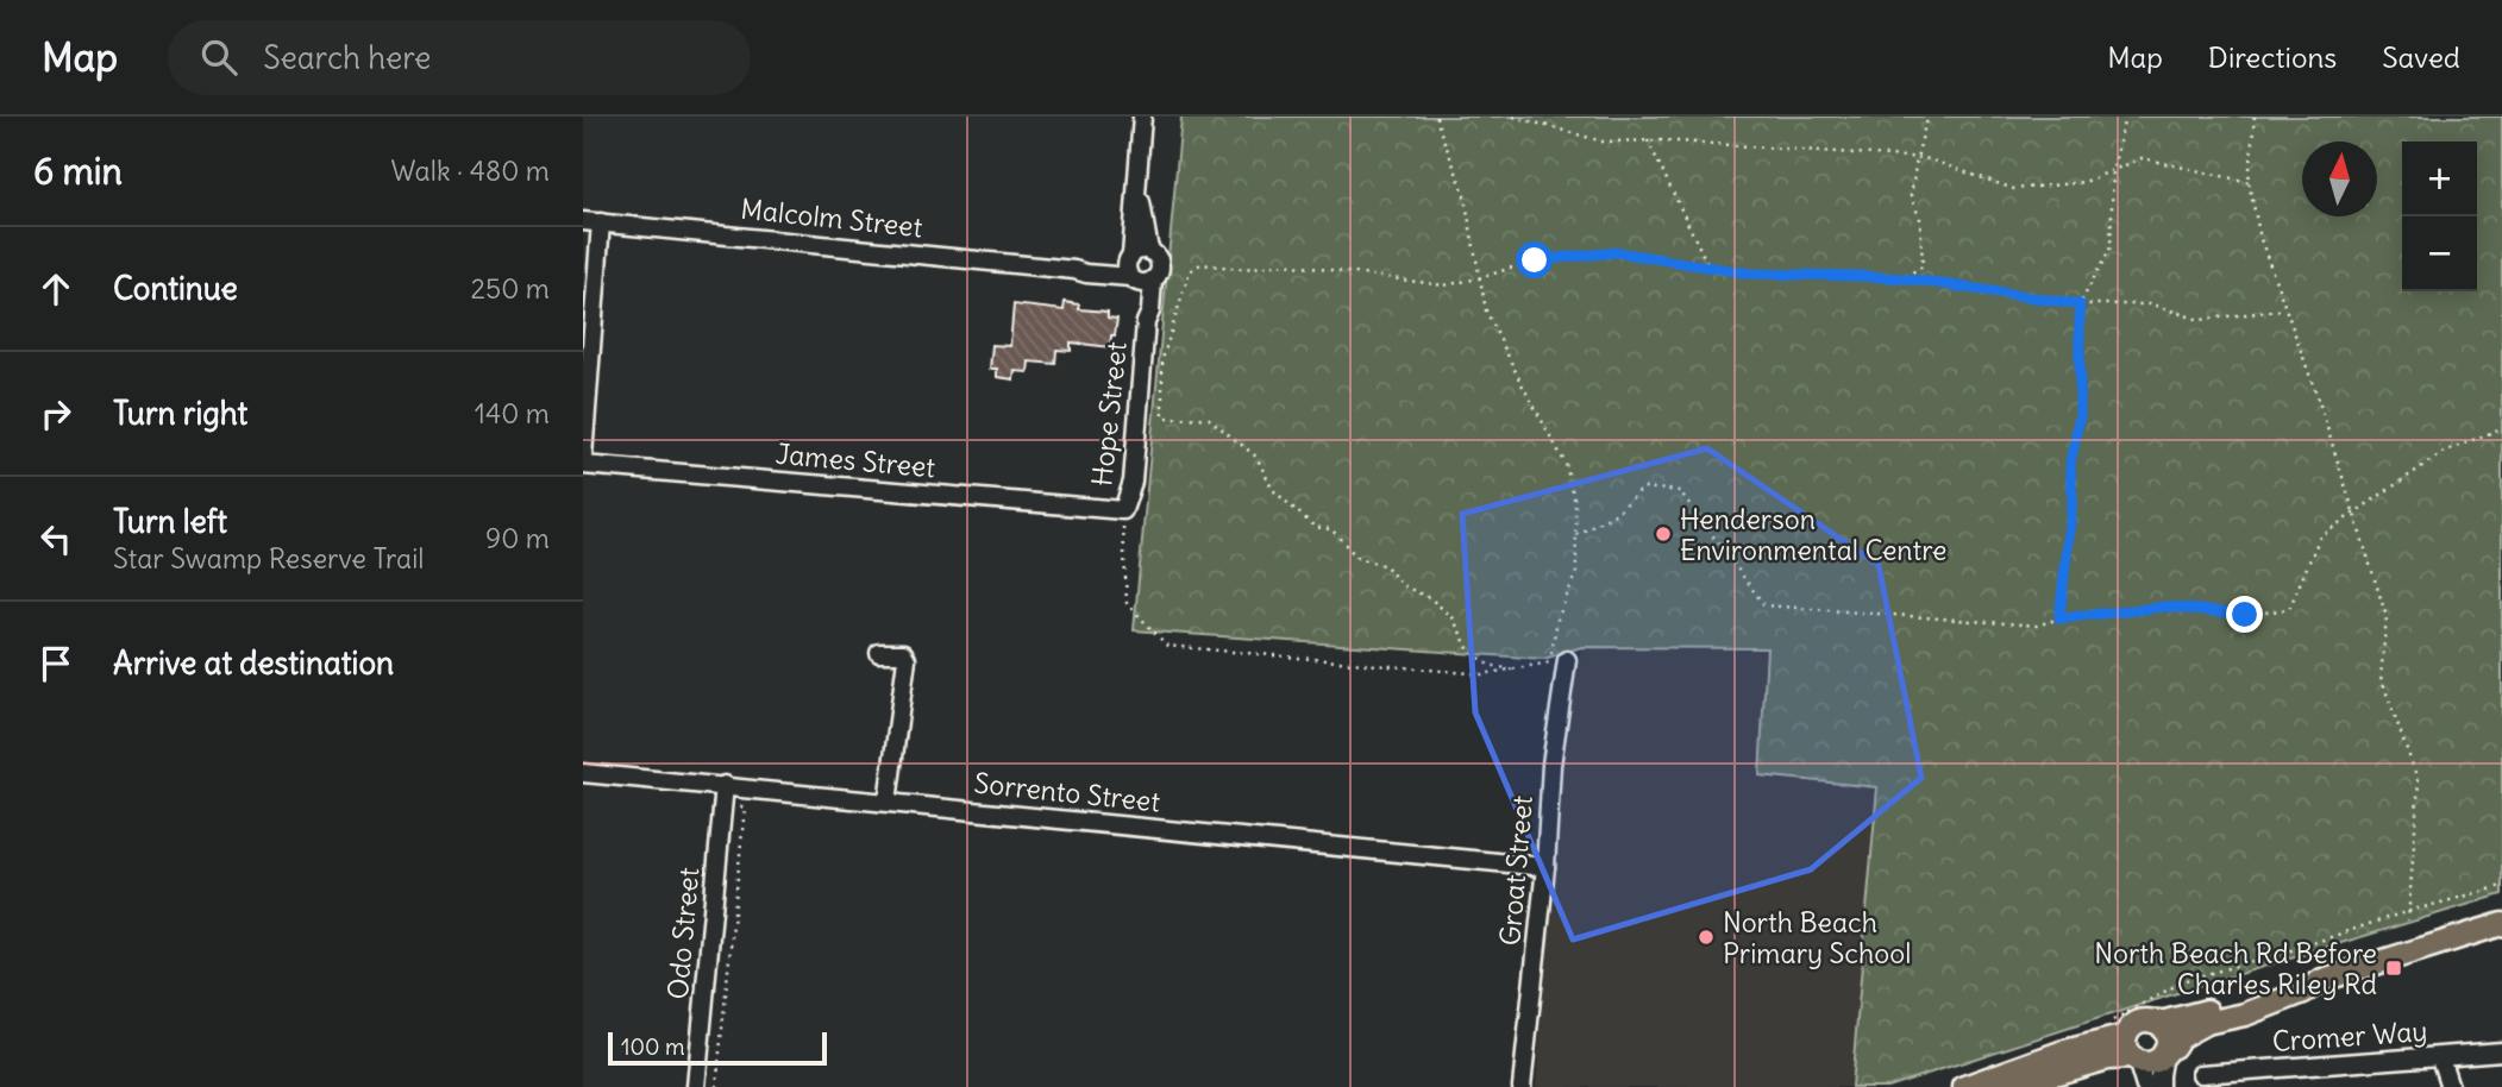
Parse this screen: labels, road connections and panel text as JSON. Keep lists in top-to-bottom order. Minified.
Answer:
{"streets":{"street":["Malcolm Street","Hope Street","James Street","Sorrento Street","Groat Street","Odo Street","Cromer Way"]},"crossings":[["Malcolm Street","Hope Street"],["Hope Street","James Street"],["Sorrento Street","Groat Street"],["Sorrento Street","Odo Street"]],"places":{"other":["Henderson Environmental Centre","North Beach Primary School"],"transit":["North Beach Rd Before Charles Riley Rd"]},"scale_bar":"100 m","north":"top","page":{"header":"Map","search":"Search here","nav":["Map","Directions","Saved"],"heading":["6 min","Walk · 480 m"],"map_buttons":["+","−"],"list":[["Continue","250 m"],["Turn right","140 m"],["Turn left","Star Swamp Reserve Trail","90 m"],"Arrive at destination"],"scale":"100 m"}}
